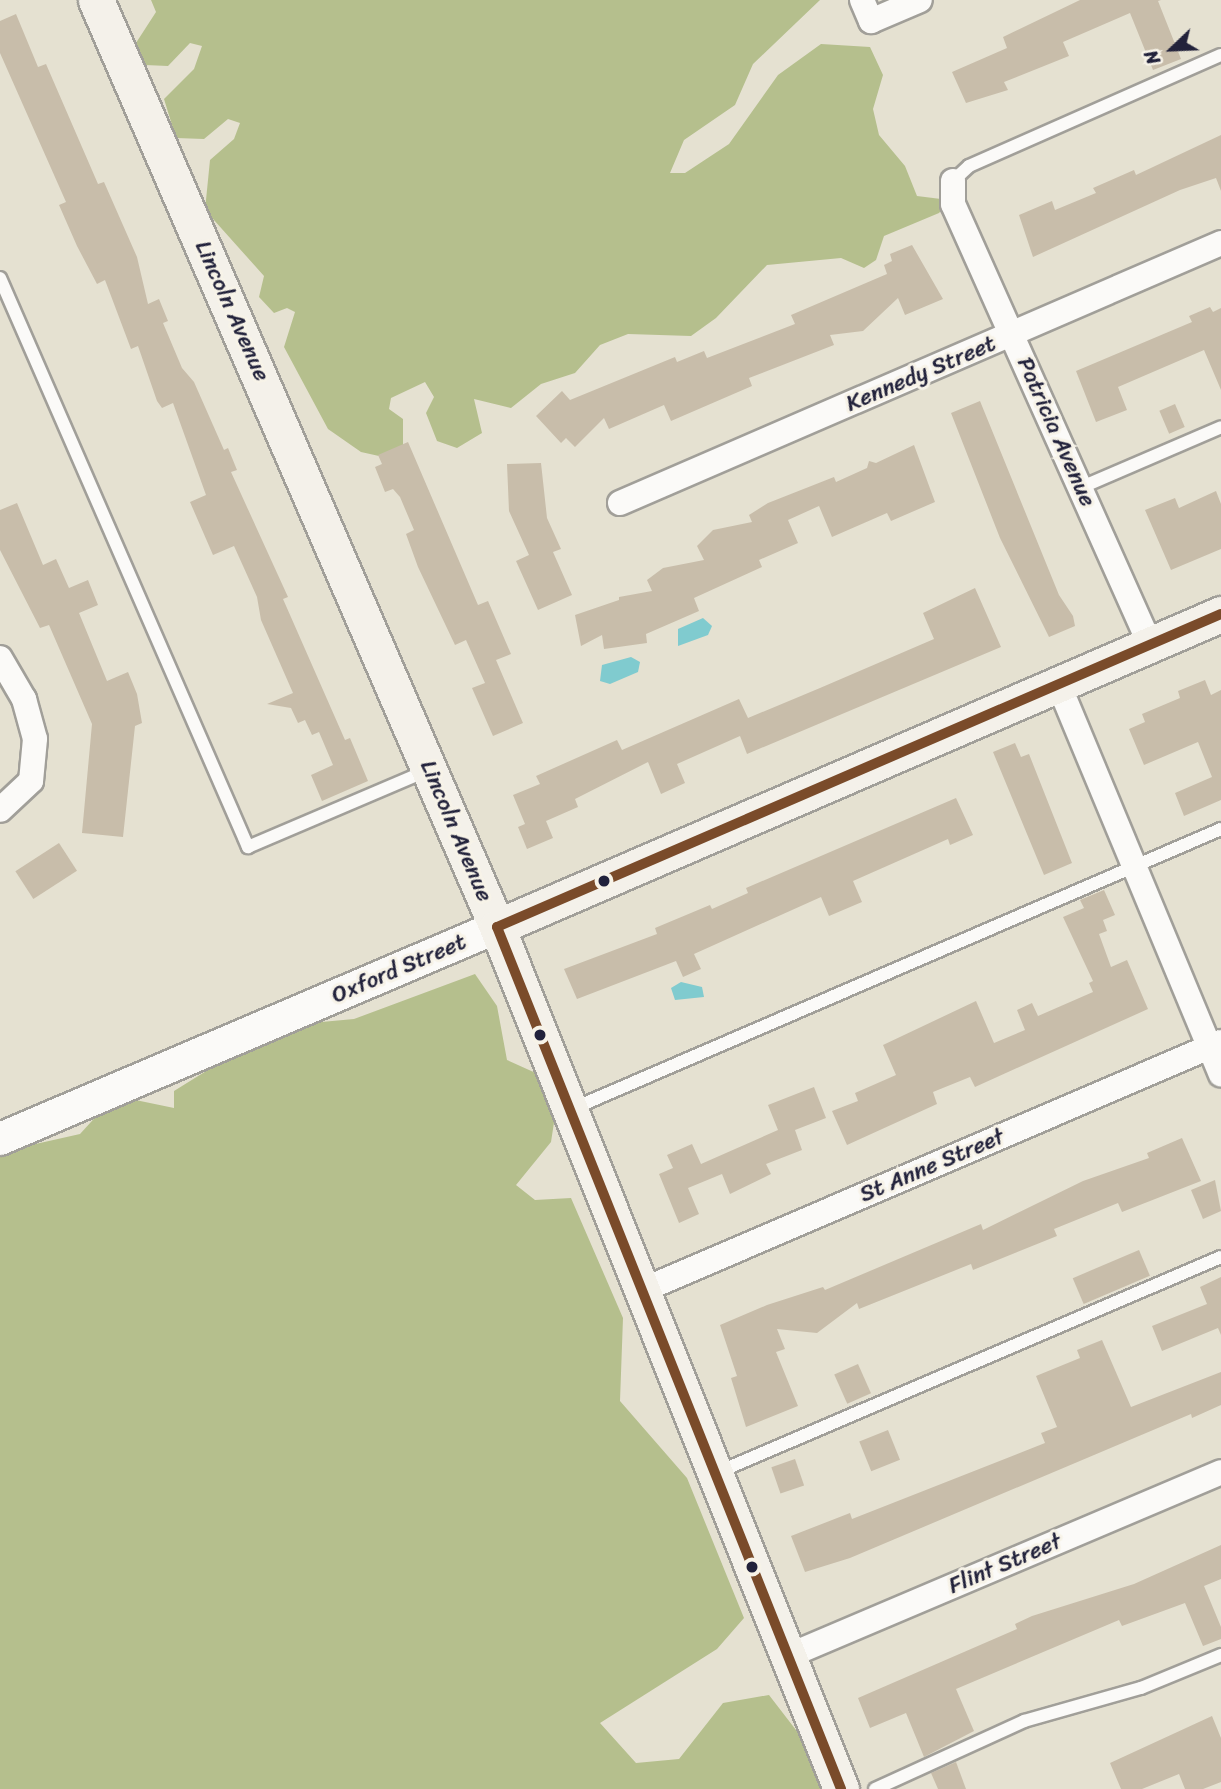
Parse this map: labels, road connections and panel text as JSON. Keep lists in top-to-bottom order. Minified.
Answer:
{"streets":{"main road":["Lincoln Avenue","Oxford Street"],"street":["Kennedy Street","Patricia Avenue","St Anne Street","Flint Street"]},"crossings":[["Lincoln Avenue","Oxford Street"],["Lincoln Avenue","St Anne Street"],["Lincoln Avenue","Flint Street"],["Kennedy Street","Patricia Avenue"],["Patricia Avenue","Oxford Street"]],"north":"bottom left"}
